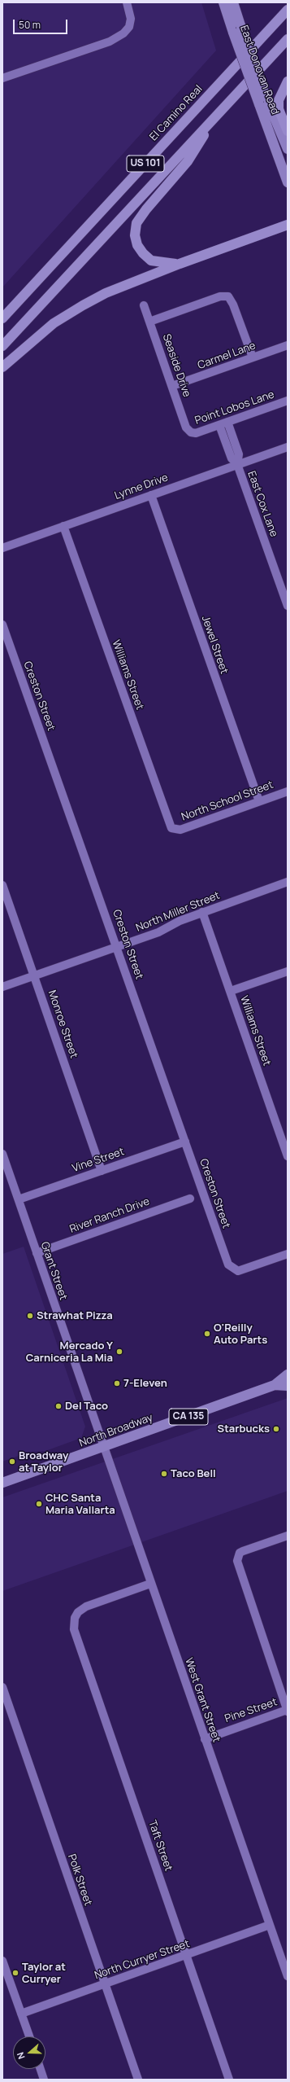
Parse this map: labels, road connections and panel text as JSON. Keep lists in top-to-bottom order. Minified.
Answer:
{"streets":{"highway":["El Camino Real","US 101"],"main road":["East Donovan Road","CA 135","North Broadway"],"street":["Carmel Lane","Seaside Drive","Point Lobos Lane","Lynne Drive","East Cox Lane","Jewel Street","Williams Street","Creston Street","North School Street","North Miller Street","Monroe Street","Vine Street","River Ranch Drive","Grant Street","West Grant Street","Pine Street","Taft Street","Polk Street","North Curryer Street"]},"crossings":[["Carmel Lane","Seaside Drive"],["Seaside Drive","Point Lobos Lane"],["Point Lobos Lane","East Cox Lane"],["Lynne Drive","East Cox Lane"],["Lynne Drive","Jewel Street"],["Lynne Drive","Williams Street"],["Jewel Street","North School Street"],["Williams Street","North School Street"],["Williams Street","North Miller Street"],["Creston Street","North Miller Street"],["Creston Street","Vine Street"],["North Miller Street","Monroe Street"],["Monroe Street","Vine Street"],["Vine Street","Grant Street"],["River Ranch Drive","Grant Street"],["Grant Street","West Grant Street"],["North Broadway","West Grant Street"],["West Grant Street","Pine Street"],["West Grant Street","Taft Street"],["West Grant Street","North Curryer Street"],["Taft Street","North Curryer Street"],["Polk Street","North Curryer Street"]],"places":["Strawhat Pizza","O'Reilly Auto Parts","Mercado Y Carniceria La Mia","7-Eleven","Del Taco","Starbucks","Broadway at Taylor","Taco Bell","CHC Santa Maria Vallarta","Taylor at Curryer"],"scale_bar":"50 m","north":"left"}
